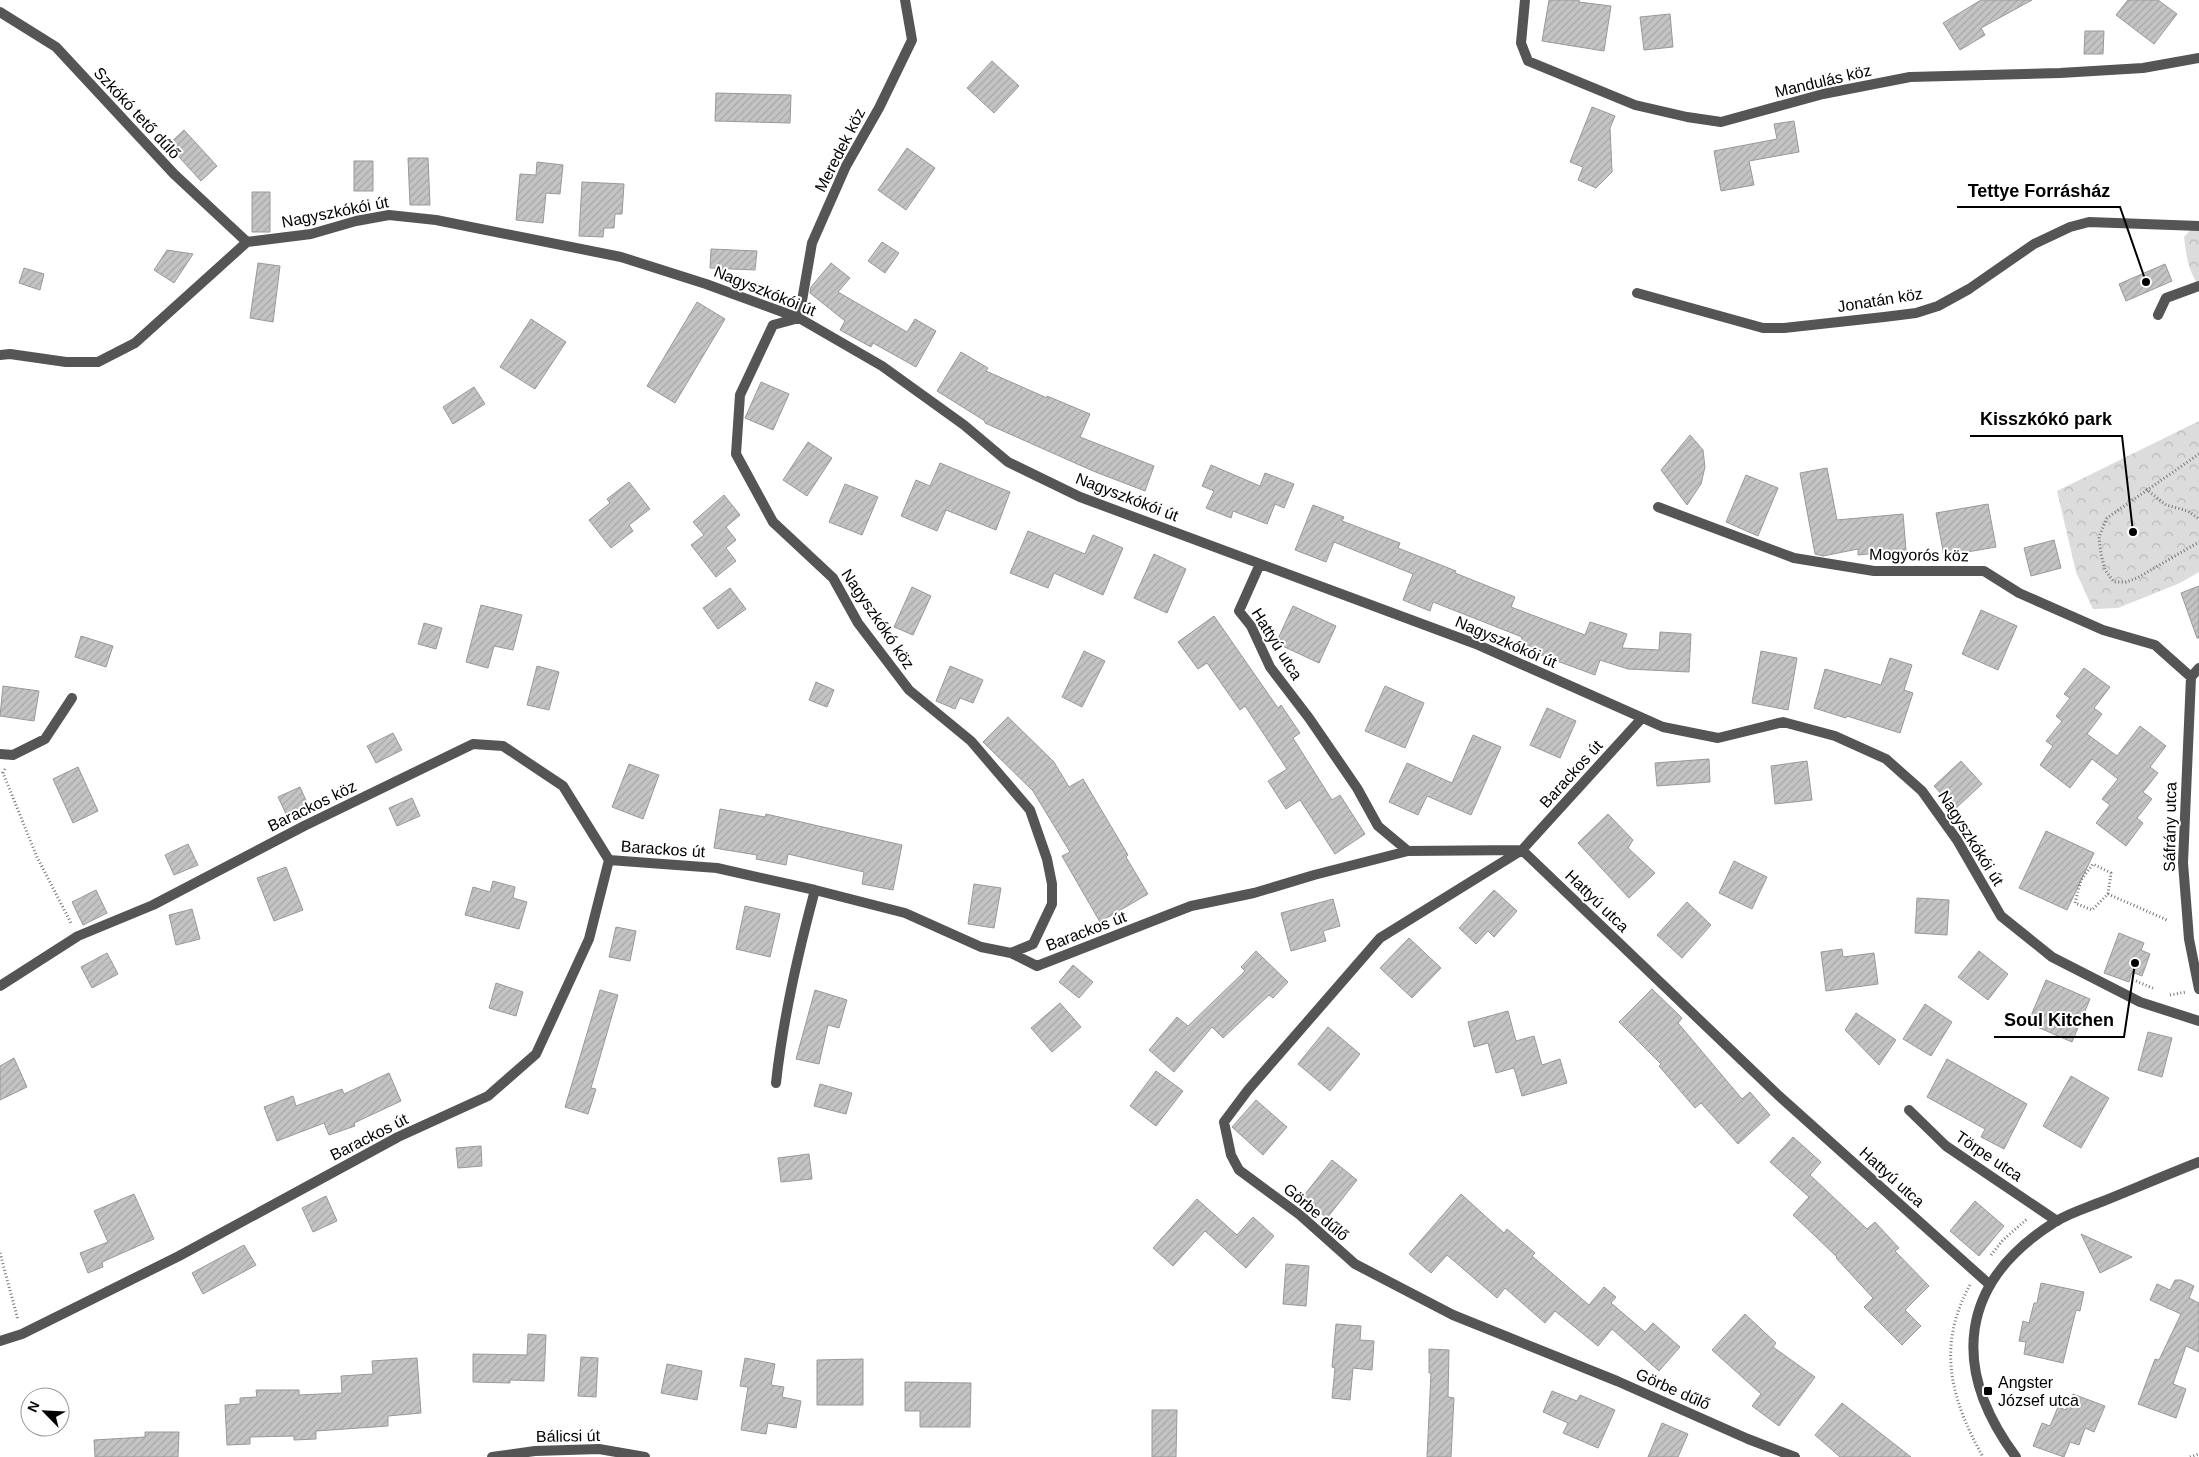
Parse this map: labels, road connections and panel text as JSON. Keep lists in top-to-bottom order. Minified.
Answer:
{"streets":{"street":["Mandulás köz","Szkókó tető dűlő","Meredek köz","Nagyszkókói út","Jonatán köz","Mogyorós köz","Nagyszkókó köz","Hattyú utca","Barackos út","Barackos köz","Sáfrány utca","Törpe utca","Görbe dűlő","Bálicsi út"]},"crossings":[["Szkókó tető dűlő","Nagyszkókói út"],["Meredek köz","Nagyszkókói út"],["Meredek köz","Nagyszkókó köz"],["Nagyszkókói út","Nagyszkókó köz"],["Nagyszkókói út","Hattyú utca"],["Nagyszkókói út","Barackos út"],["Mogyorós köz","Sáfrány utca"],["Nagyszkókó köz","Barackos út"],["Hattyú utca","Barackos út"],["Hattyú utca","Görbe dűlő"],["Barackos út","Barackos köz"],["Barackos út","Görbe dűlő"]],"places":{"other":["Tettye Forrásház","Kisszkókó park","Soul Kitchen"],"transit":["Angster József utca"]},"north":"top left"}
